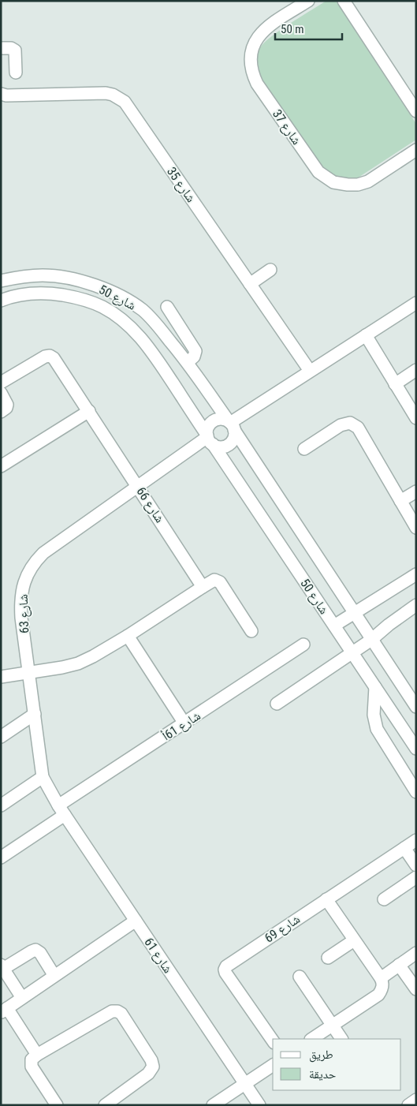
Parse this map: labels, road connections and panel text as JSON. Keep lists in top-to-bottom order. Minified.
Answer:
{"streets":{"street":["شارع 37","شارع 35","شارع 50","شارع 66","شارع 63","شارع 61أ","شارع 69","شارع 61"]},"crossings":[["شارع 50","شارع 63"],["شارع 66","شارع 63"],["شارع 63","شارع 61أ"],["شارع 63","شارع 61"],["شارع 61أ","شارع 61"]],"legend":["طريق","حديقة"],"scale_bar":"50 m"}
